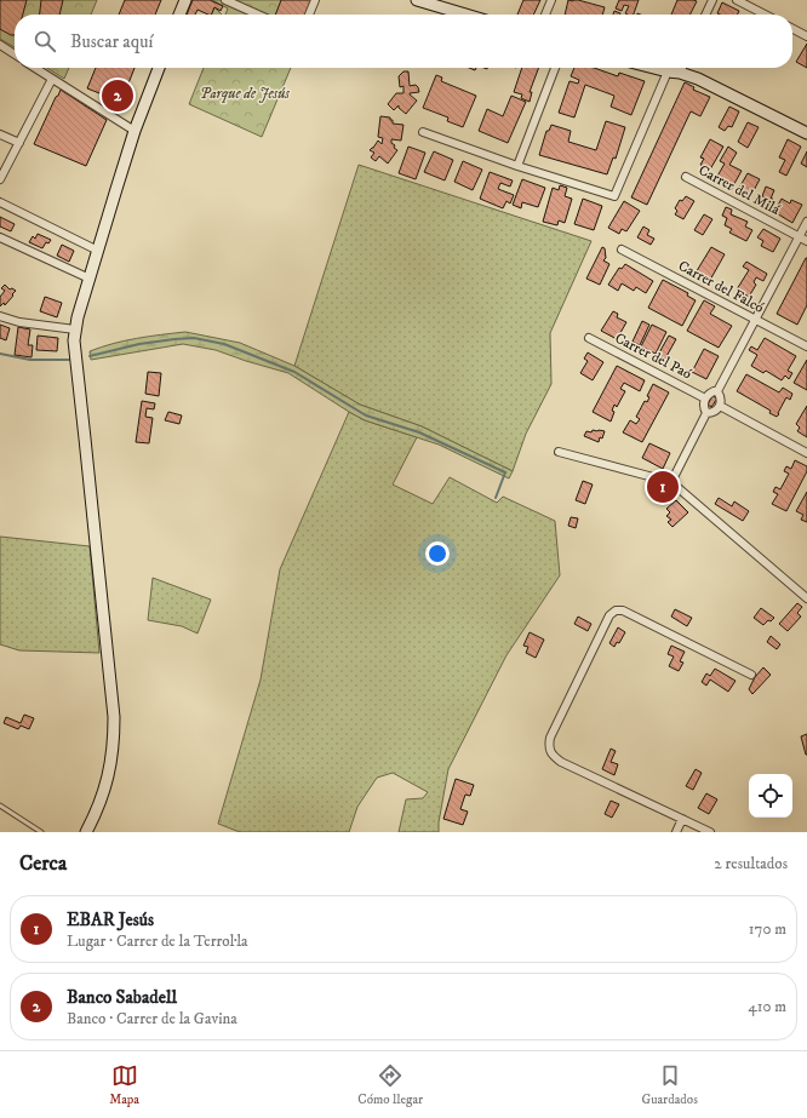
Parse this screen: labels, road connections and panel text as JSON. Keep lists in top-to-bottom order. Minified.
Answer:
{"streets":{"street":["Carrer del Milá","Carrer del Falcó","Carrer del Paó"]},"parks":["Parque de Jesús"],"page":{"search":"Buscar aquí","pins":["2","1"],"heading":["Cerca","2 resultados"],"list":[{"mark":"1","name":"EBAR Jesús","note":"Lugar · Carrer de la Terrol·la","value":"170 m"},{"mark":"2","name":"Banco Sabadell","note":"Banco · Carrer de la Gavina","value":"410 m"}],"nav":["Mapa","Cómo llegar","Guardados"]}}
